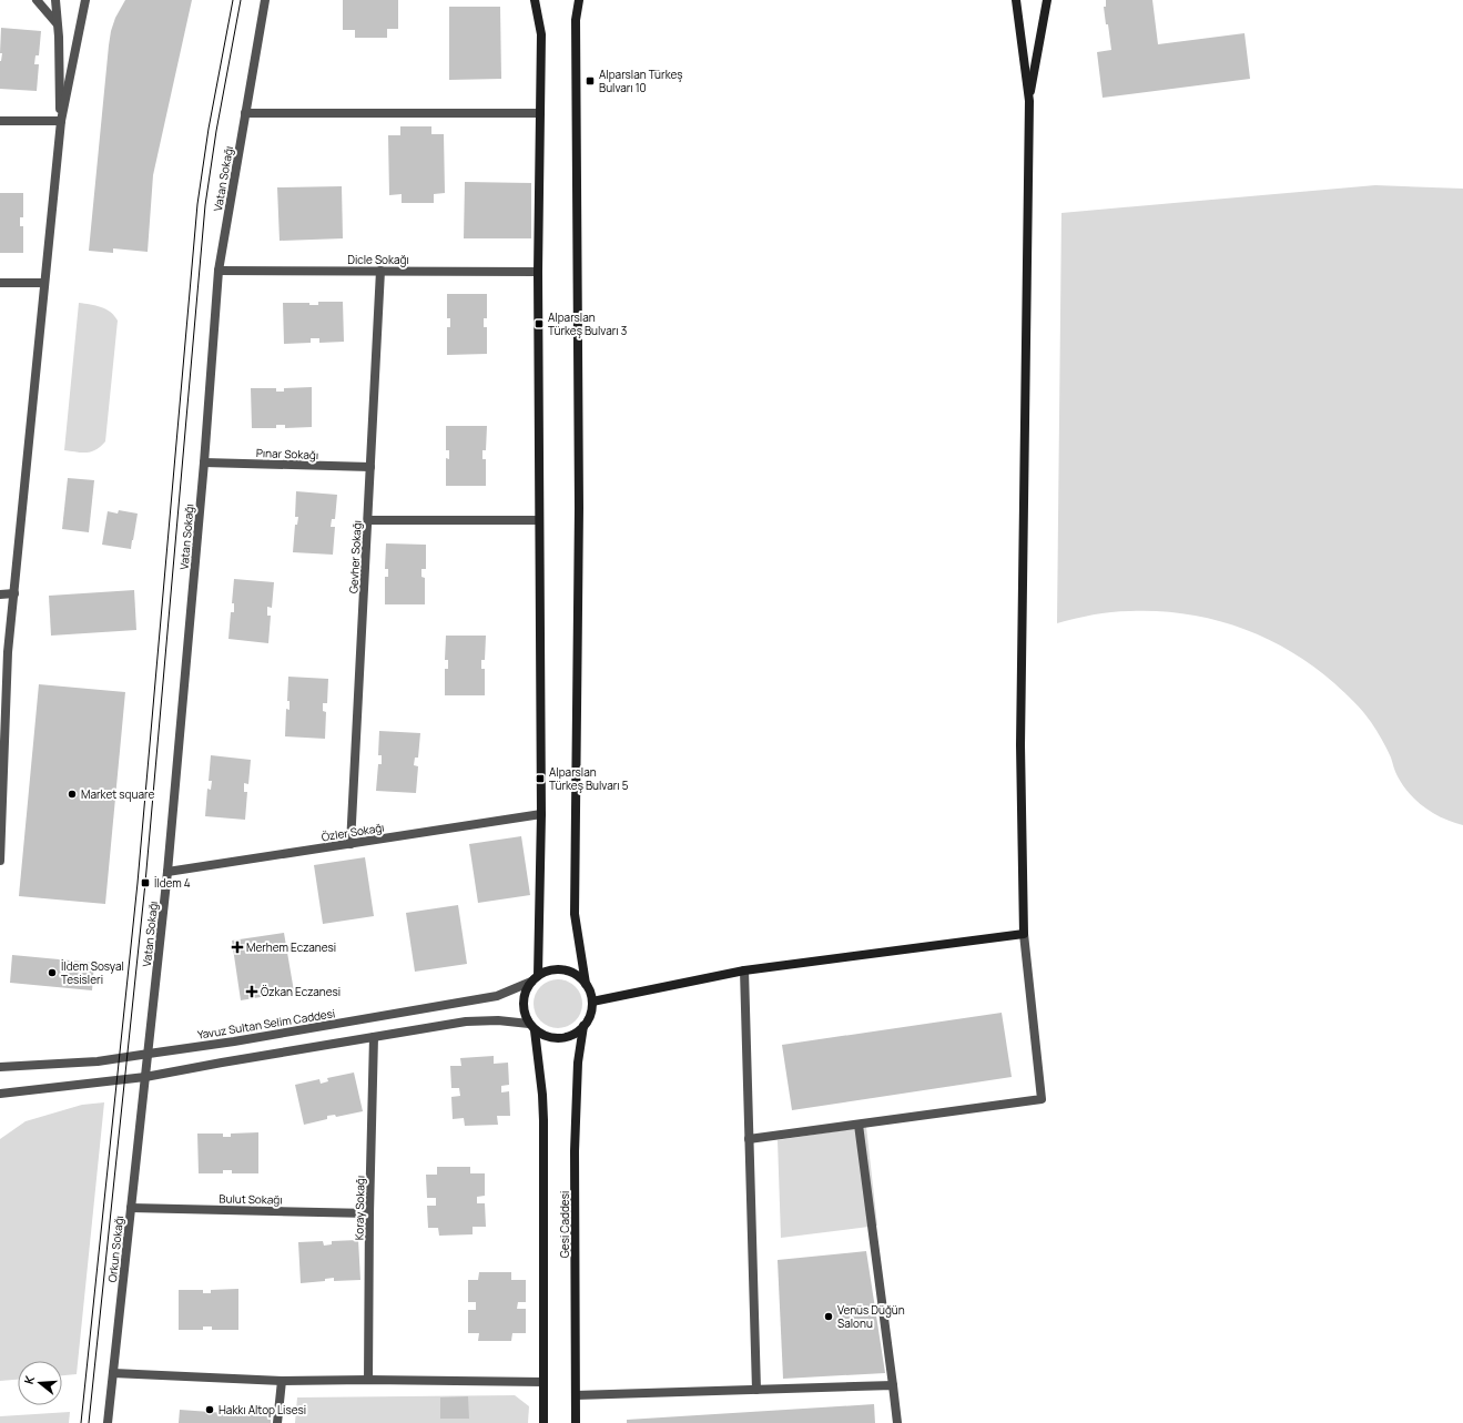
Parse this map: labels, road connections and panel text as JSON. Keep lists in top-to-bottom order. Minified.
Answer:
{"streets":{"main road":["Gesi Caddesi"],"street":["Vatan Sokağı","Dicle Sokağı","Pınar Sokağı","Gevher Sokağı","Özler Sokağı","Yavuz Sultan Selim Caddesi","Bulut Sokağı","Koray Sokağı","Orkun Sokağı"]},"crossings":[["Vatan Sokağı","Dicle Sokağı"],["Vatan Sokağı","Pınar Sokağı"],["Vatan Sokağı","Özler Sokağı"],["Vatan Sokağı","Yavuz Sultan Selim Caddesi"],["Vatan Sokağı","Orkun Sokağı"],["Dicle Sokağı","Gevher Sokağı"],["Pınar Sokağı","Gevher Sokağı"],["Gevher Sokağı","Özler Sokağı"],["Yavuz Sultan Selim Caddesi","Gesi Caddesi"],["Bulut Sokağı","Koray Sokağı"],["Bulut Sokağı","Orkun Sokağı"]],"places":{"transit":["Alparslan Türkeş Bulvarı 10","Alparslan Türkeş Bulvarı 3","Alparslan Türkeş Bulvarı 5","İldem 4"],"other":["Market square","İldem Sosyal Tesisleri","Venüs Düğün Salonu","Hakkı Altop Lisesi"],"health":["Merhem Eczanesi","Özkan Eczanesi"]},"north":"left"}
